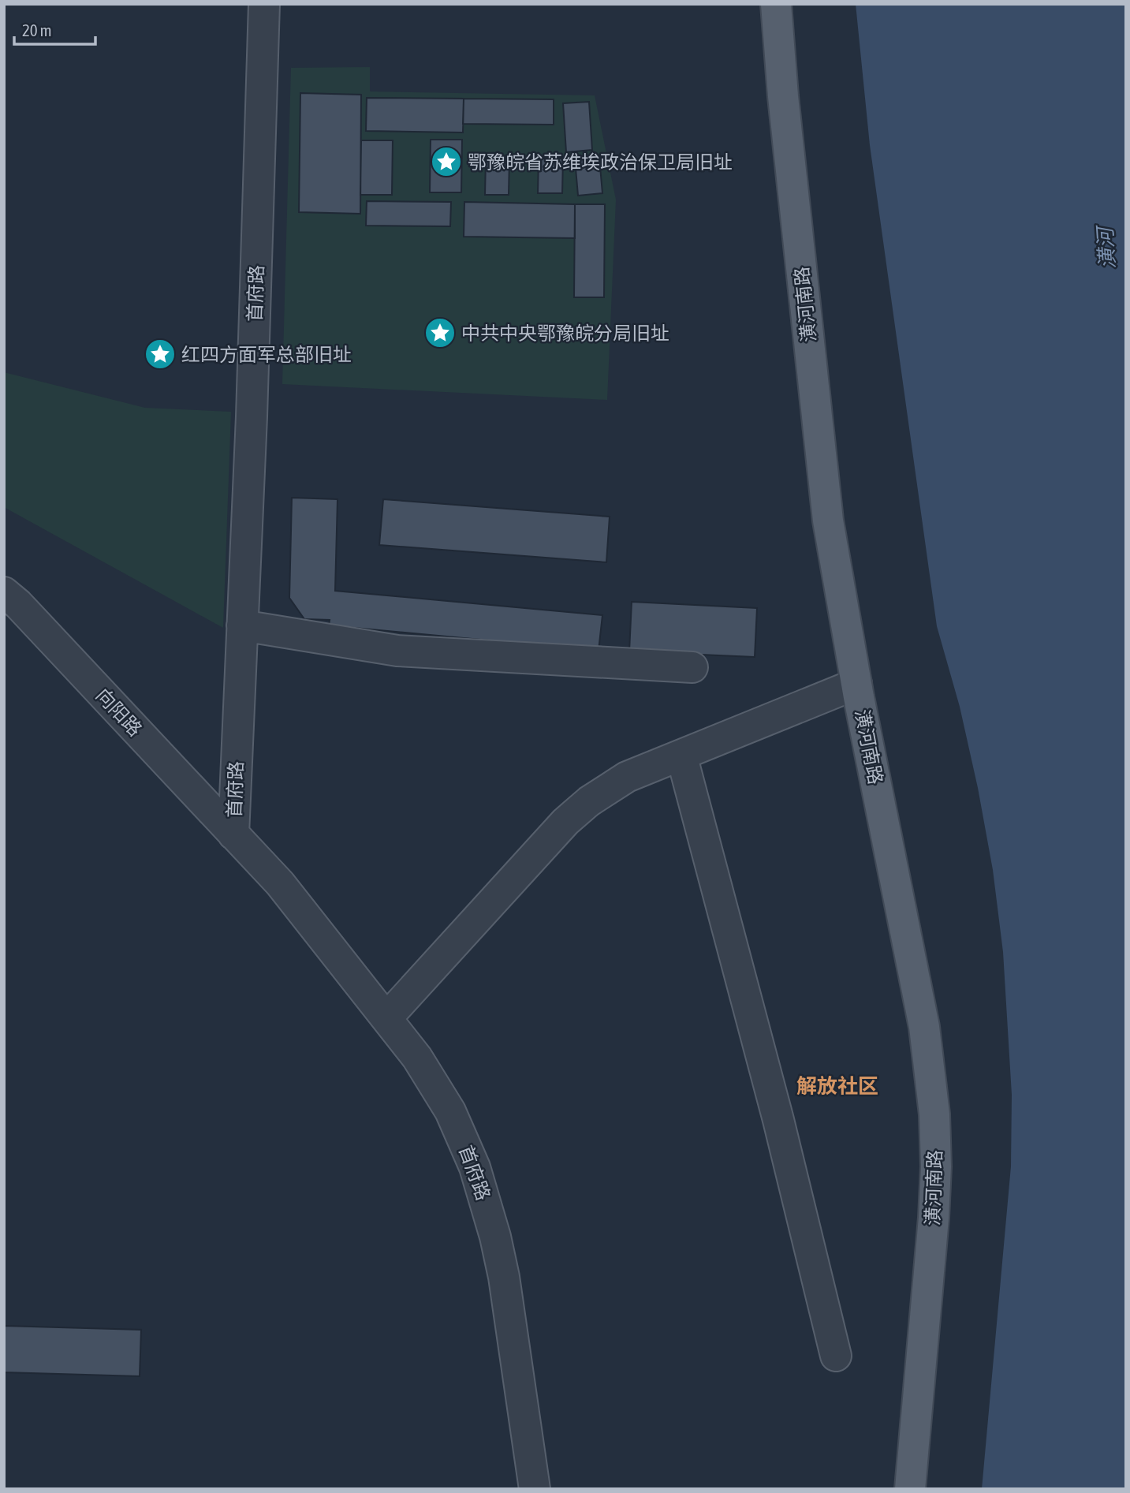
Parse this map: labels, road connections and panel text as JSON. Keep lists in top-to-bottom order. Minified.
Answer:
{"streets":{"main road":["潢河南路"],"street":["首府路","向阳路"]},"crossings":[["首府路","向阳路"]],"districts":["解放社区"],"water":["潢河"],"places":{"place":["鄂豫皖省苏维埃政治保卫局旧址","中共中央鄂豫皖分局旧址","红四方面军总部旧址"]},"scale_bar":"20 m"}
